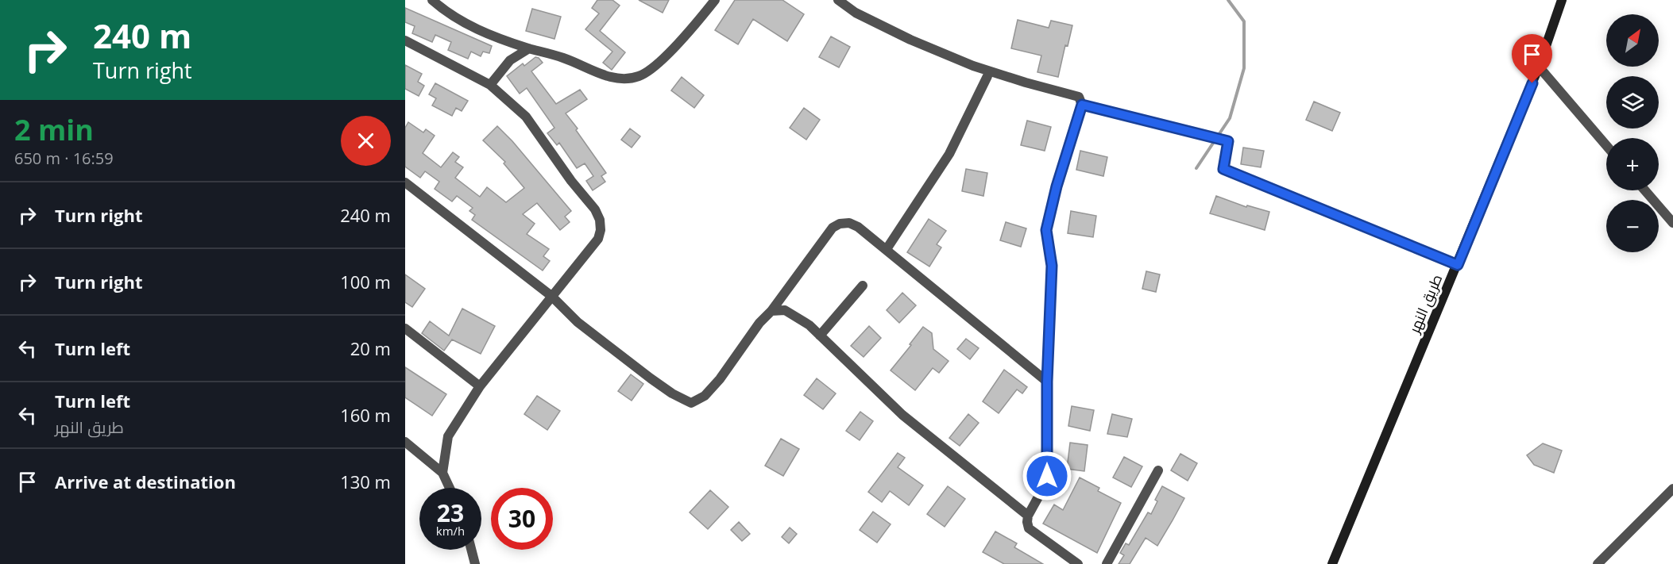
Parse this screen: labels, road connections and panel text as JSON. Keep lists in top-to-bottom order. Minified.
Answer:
{"streets":{"main road":["طريق النهر"]},"north":"top right","page":{"turn":["240 m","Turn right"],"map_buttons":["+","−"],"heading":["2 min","650 m · 16:59"],"list":[{"name":"Turn right","value":"240 m"},{"name":"Turn right","value":"100 m"},{"name":"Turn left","value":"20 m"},{"name":"Turn left","note":"طريق النهر","value":"160 m"},{"name":"Arrive at destination","value":"130 m"}],"speed":"23 km/h","limit":"30"}}
